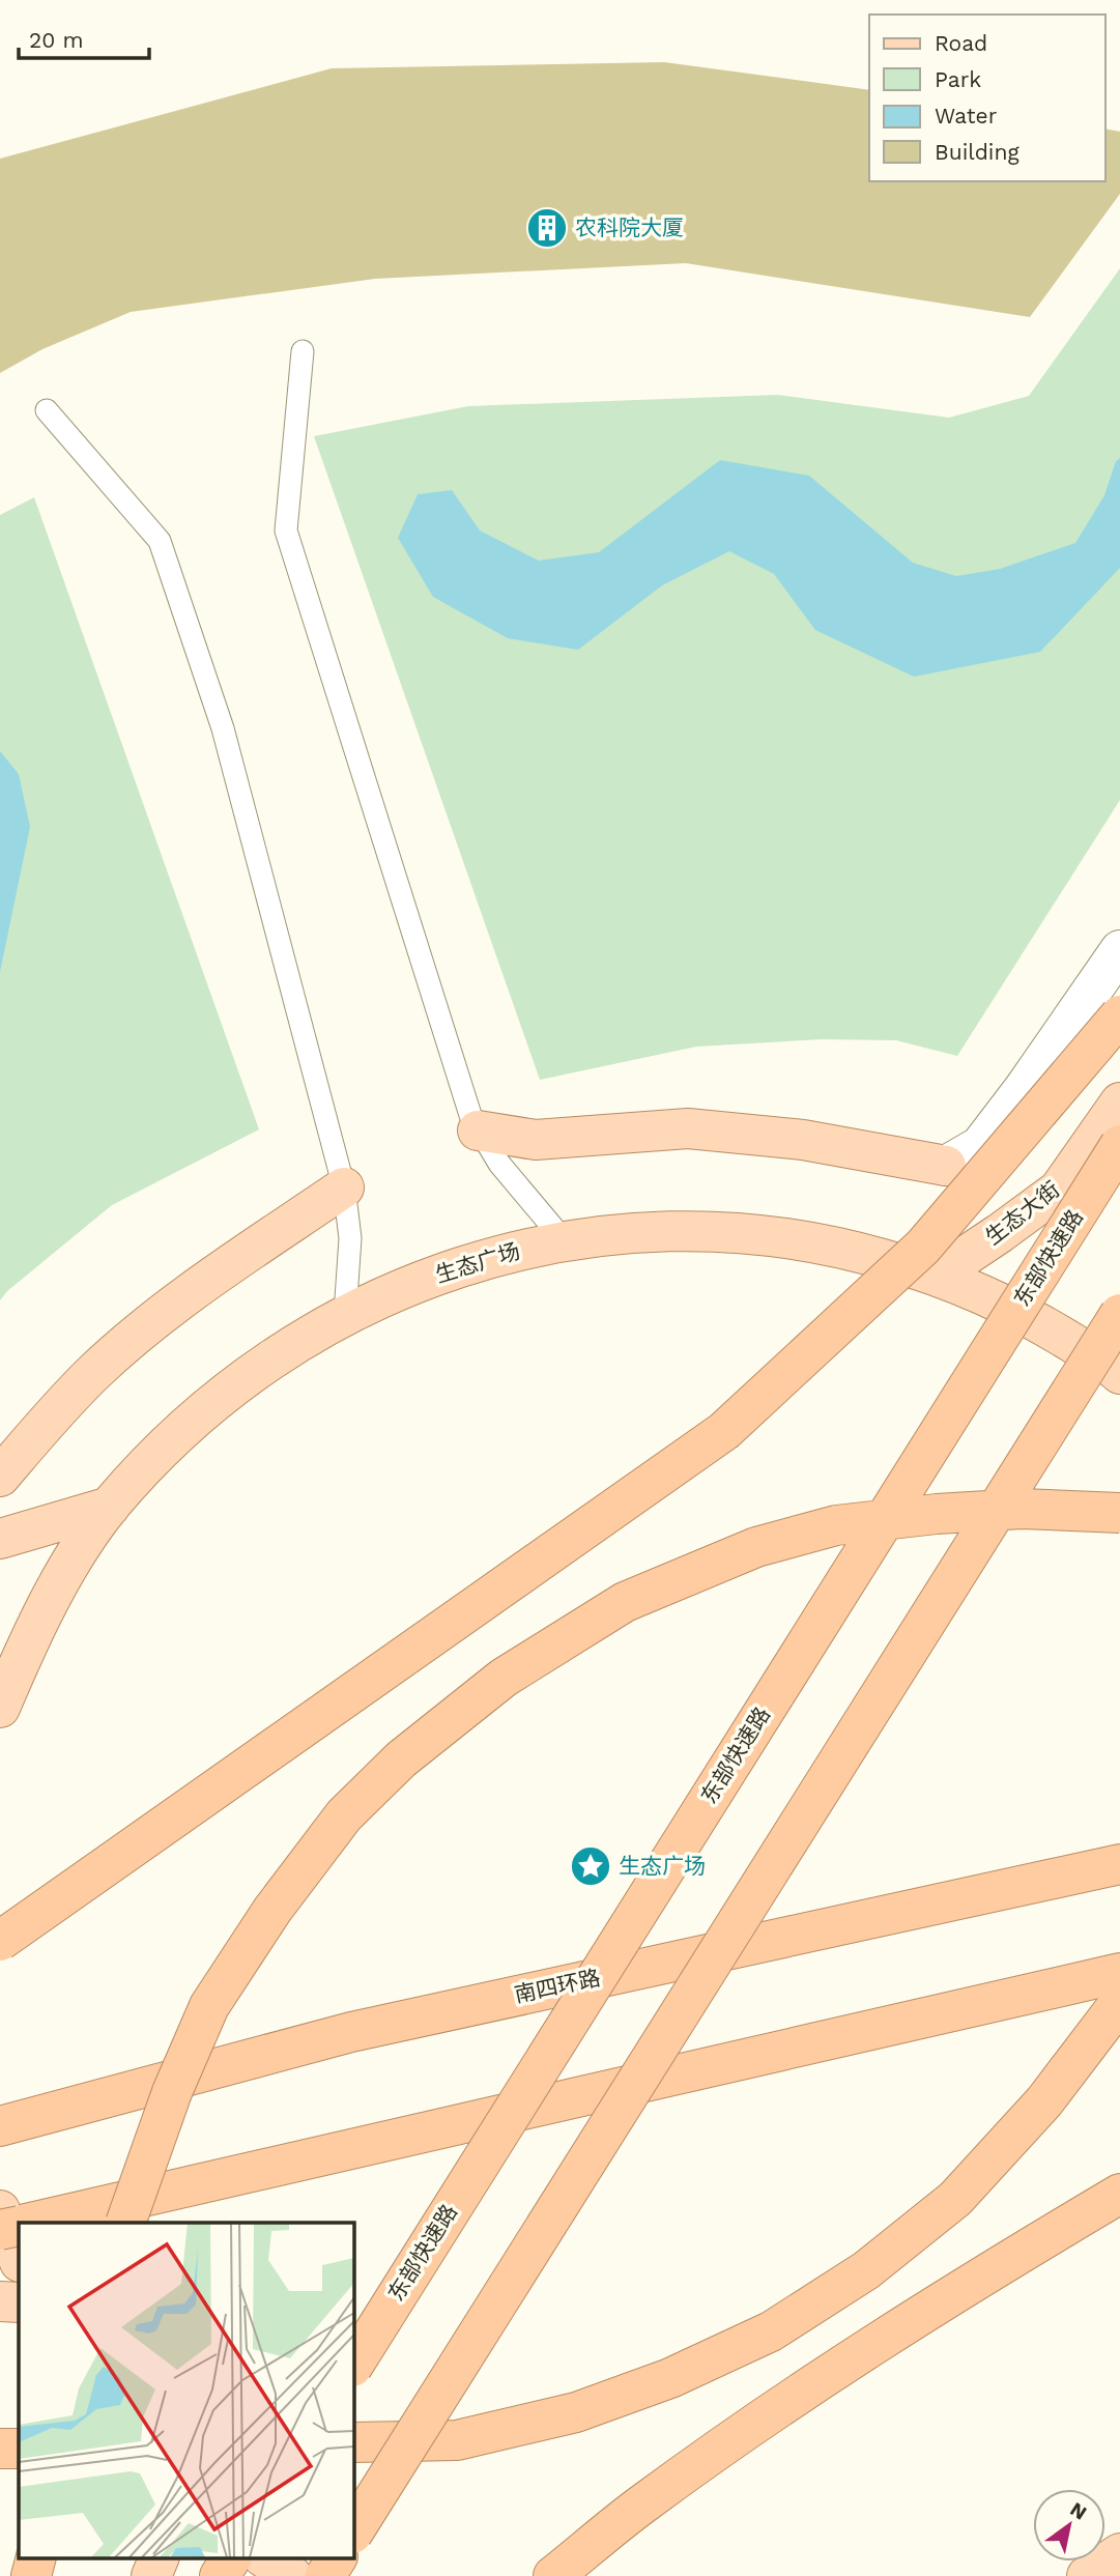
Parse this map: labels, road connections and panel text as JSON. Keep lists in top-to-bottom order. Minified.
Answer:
{"streets":{"highway":["东部快速路","南四环路"],"main road":["生态大街","生态广场"]},"crossings":[["生态大街","生态广场"]],"places":{"building":["农科院大厦"],"place":["生态广场"]},"legend":["Road","Park","Water","Building"],"scale_bar":"20 m","north":"top right"}
